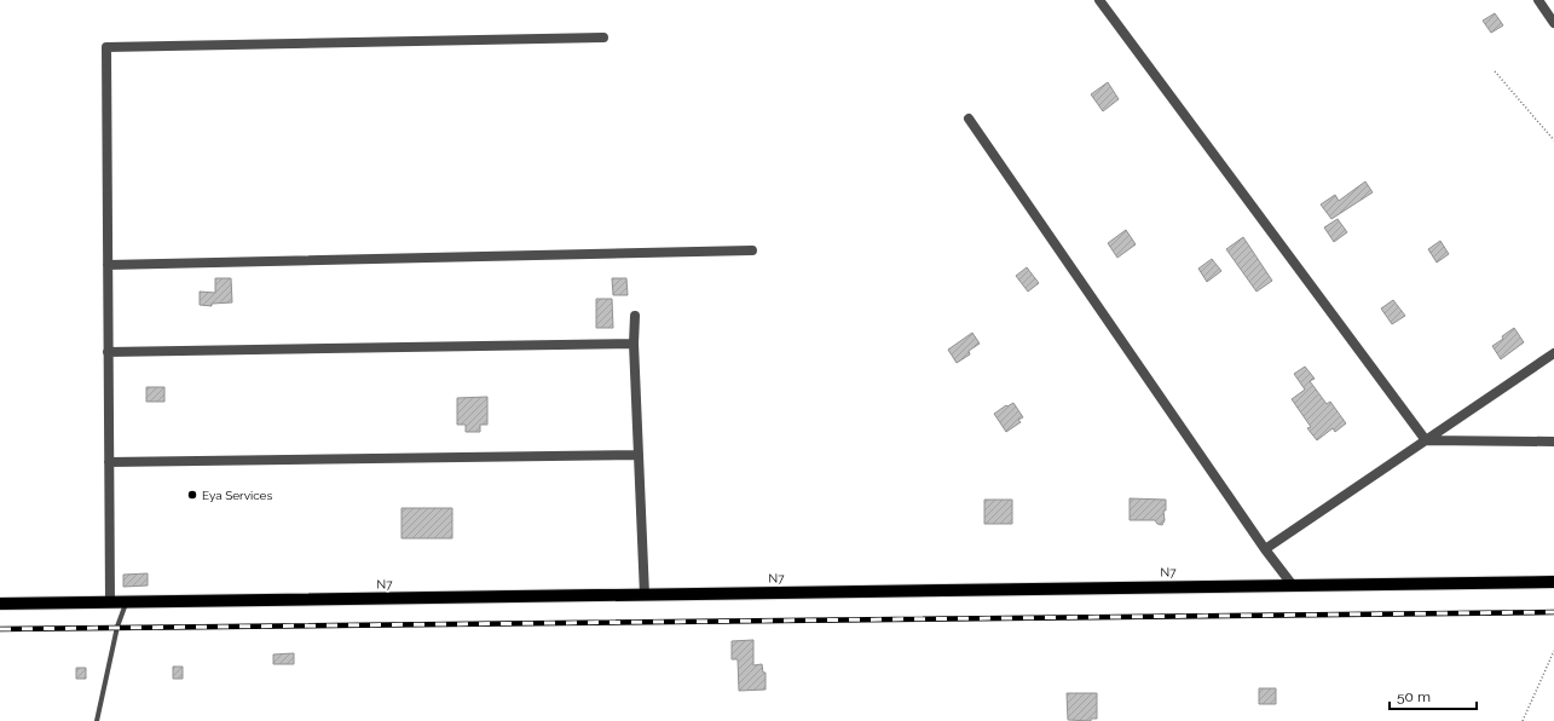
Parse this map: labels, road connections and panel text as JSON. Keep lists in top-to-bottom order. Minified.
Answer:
{"streets":{"main road":["N7"]},"places":["Eya Services"],"scale_bar":"50 m"}
